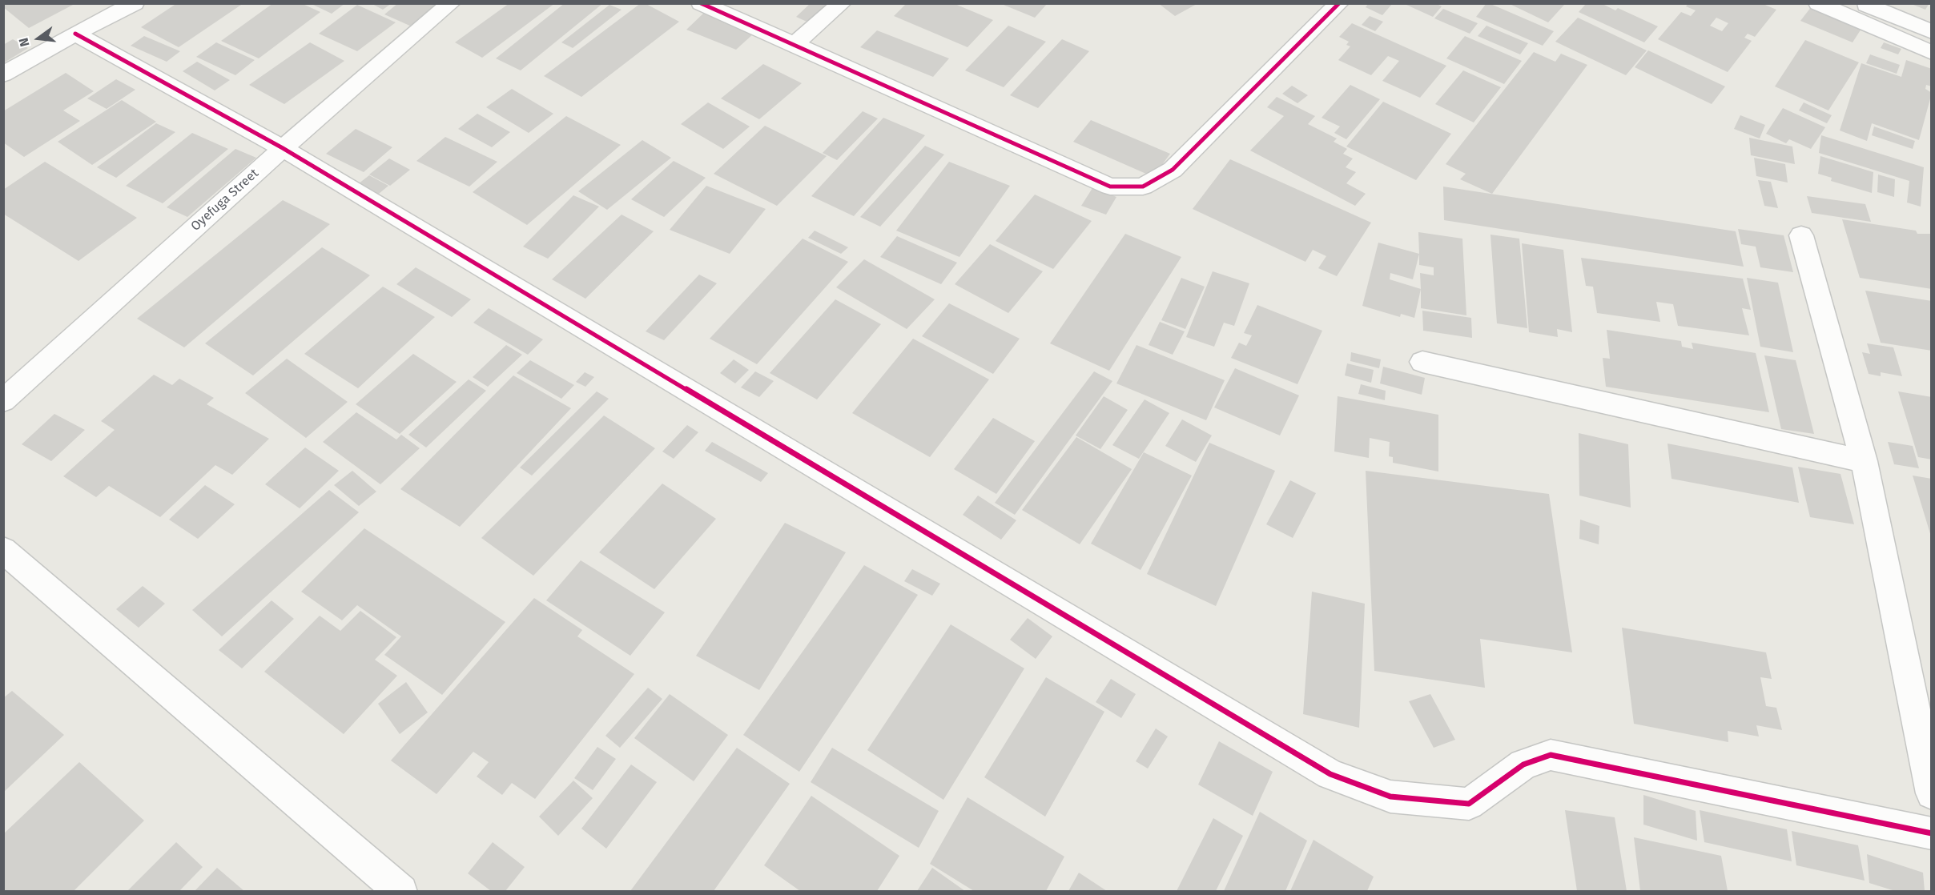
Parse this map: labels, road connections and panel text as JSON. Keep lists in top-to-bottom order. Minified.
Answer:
{"streets":{"street":["Oyefuga Street"]},"north":"left"}
